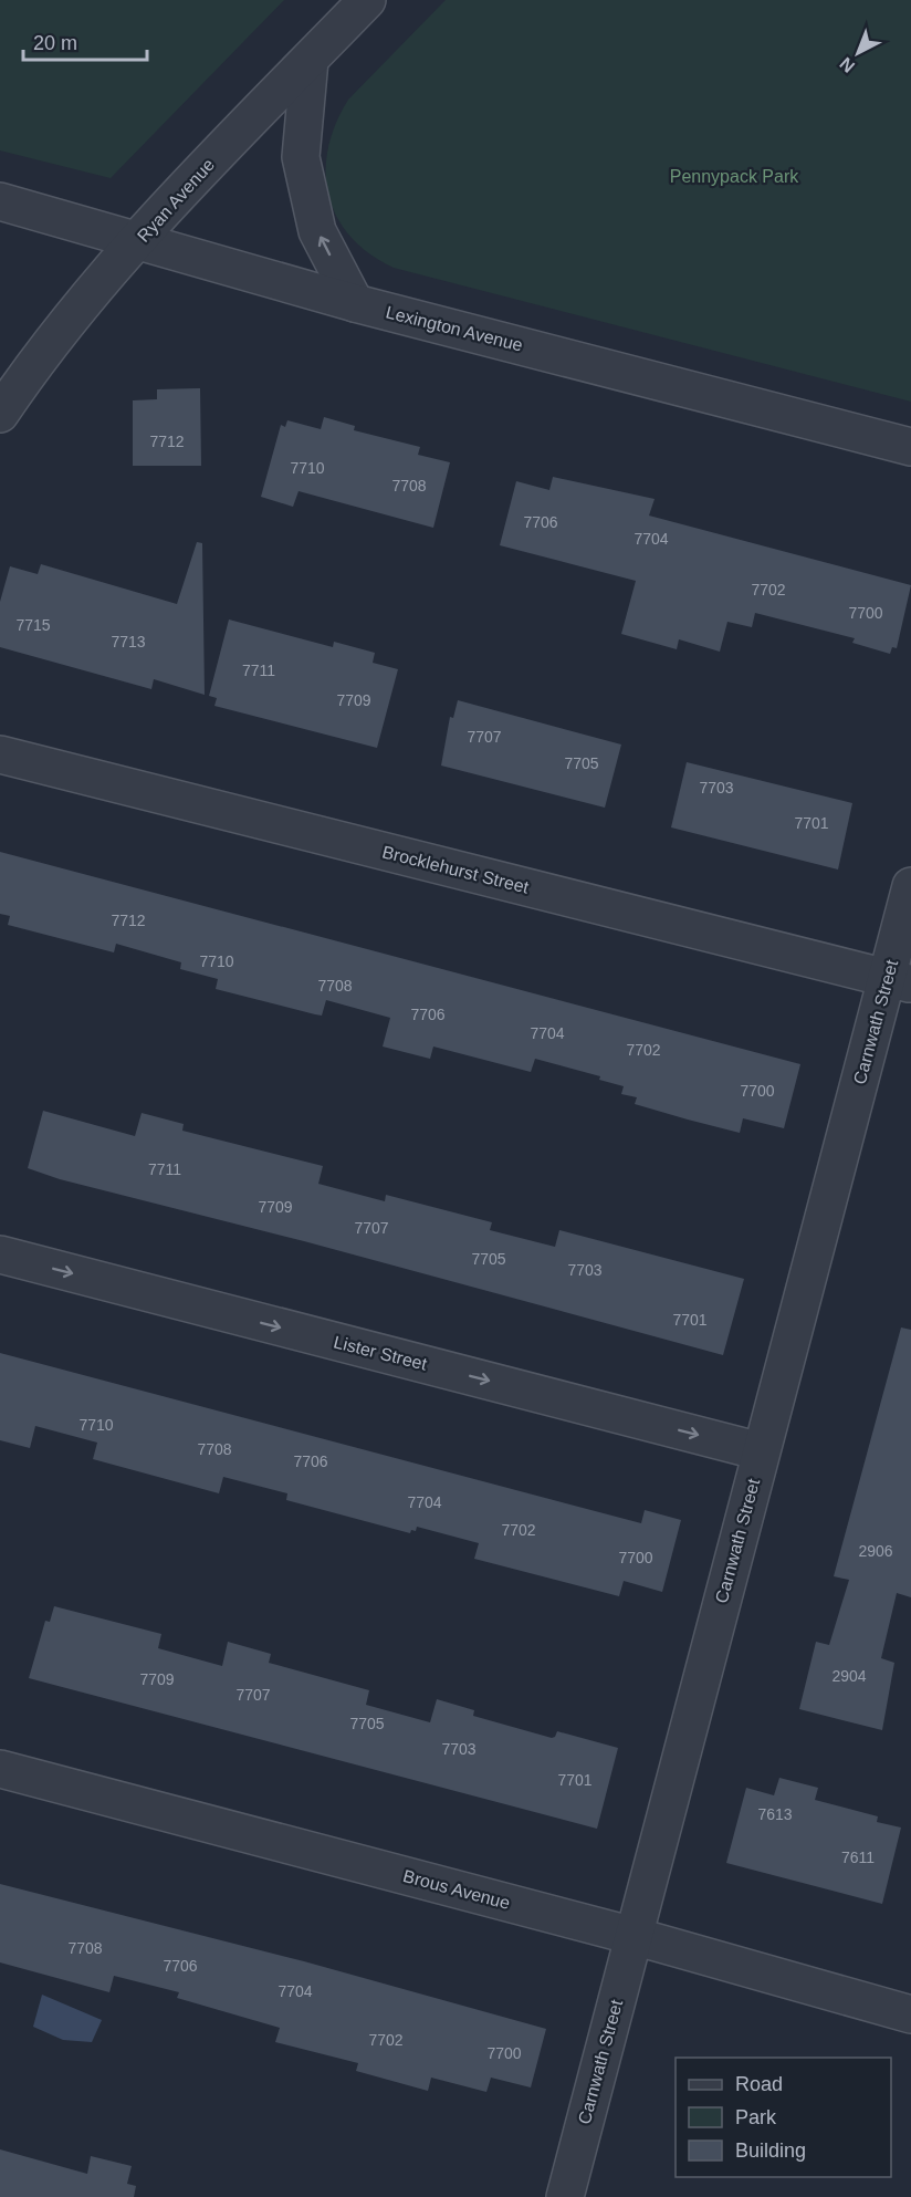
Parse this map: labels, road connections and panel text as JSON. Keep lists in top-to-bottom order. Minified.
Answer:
{"streets":{"street":["Ryan Avenue","Lexington Avenue","Brocklehurst Street","Carnwath Street","Lister Street","Brous Avenue"]},"crossings":[["Ryan Avenue","Lexington Avenue"],["Brocklehurst Street","Carnwath Street"],["Carnwath Street","Lister Street"],["Carnwath Street","Brous Avenue"]],"one_way":["Lister Street"],"parks":["Pennypack Park"],"house_numbers":["7712","7710","7708","7706","7704","7702","7700","7715","7713","7711","7709","7707","7705","7703","7701","7712","7710","7708","7706","7704","7702","7700","7711","7709","7707","7705","7703","7701","7710","7708","7706","7704","7702","2906","7700","2904","7709","7707","7705","7703","7701","7613","7611","7708","7706","7704","7702","7700"],"legend":["Road","Park","Building"],"scale_bar":"20 m","north":"bottom left"}
